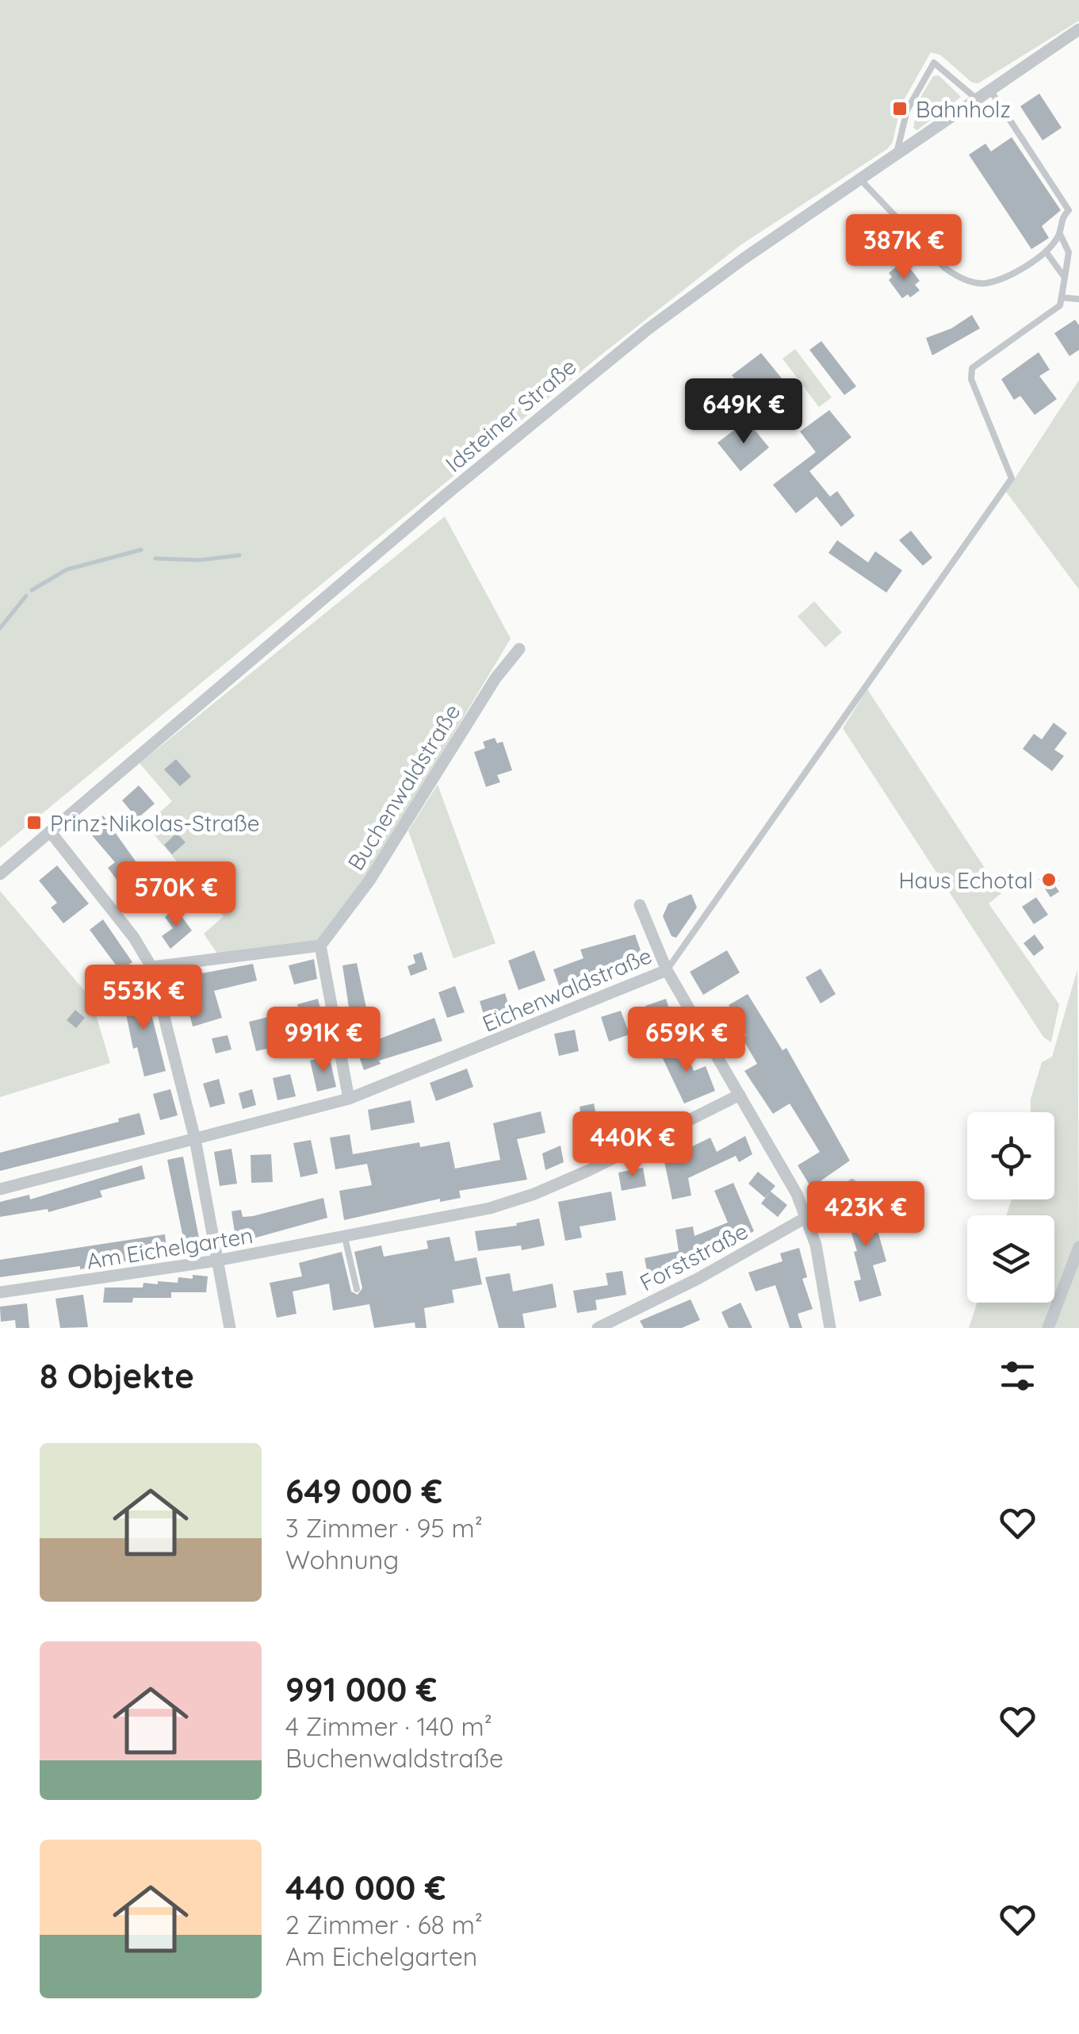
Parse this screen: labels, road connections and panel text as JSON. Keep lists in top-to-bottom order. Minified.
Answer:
{"streets":{"street":["Idsteiner Straße","Buchenwaldstraße","Eichenwaldstraße","Am Eichelgarten","Forststraße"]},"places":{"transit":["Bahnholz","Prinz-Nikolas-Straße"],"other":["Haus Echotal"]},"page":{"price":["387K €","649K €","570K €","553K €","991K €","659K €","440K €","423K €"],"heading":"8 Objekte","list":[{"name":"649 000 €","note":"3 Zimmer · 95 m² · Wohnung"},{"name":"991 000 €","note":"4 Zimmer · 140 m² · Buchenwaldstraße"},{"name":"440 000 €","note":"2 Zimmer · 68 m² · Am Eichelgarten"}]}}
